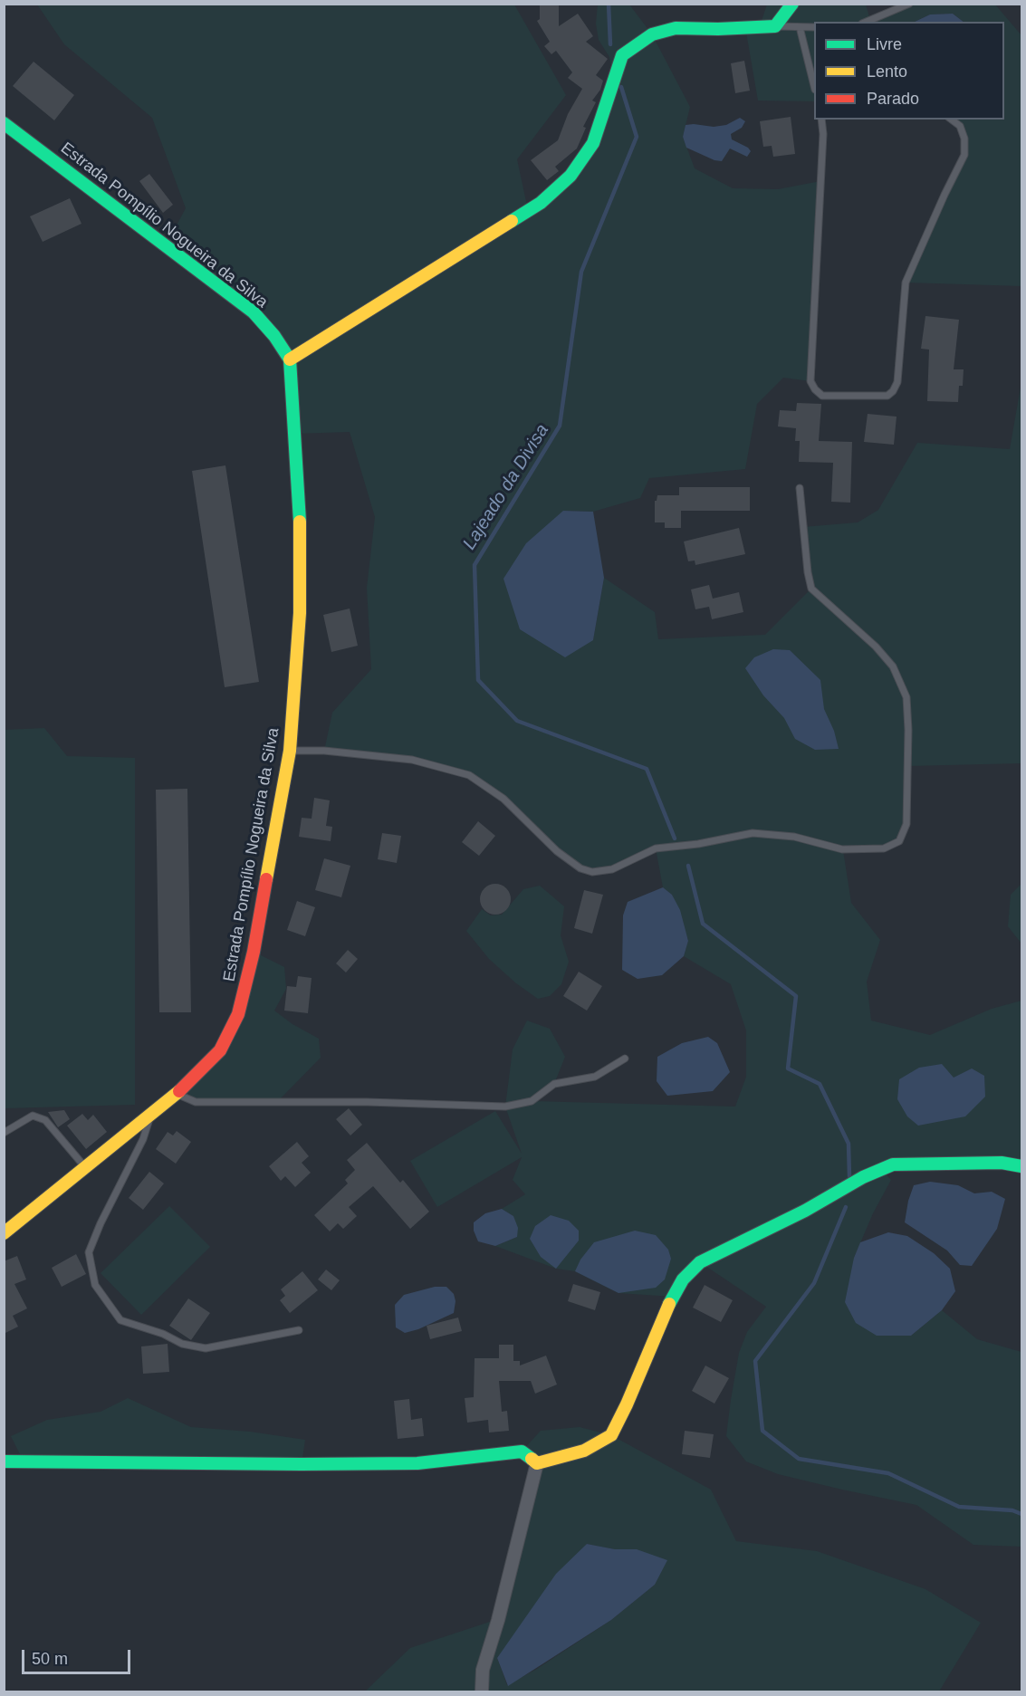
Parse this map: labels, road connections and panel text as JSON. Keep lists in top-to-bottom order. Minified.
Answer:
{"streets":{"street":["Estrada Pompílio Nogueira da Silva"]},"water":["Lajeado da Divisa"],"legend":["Livre","Lento","Parado"],"scale_bar":"50 m"}
